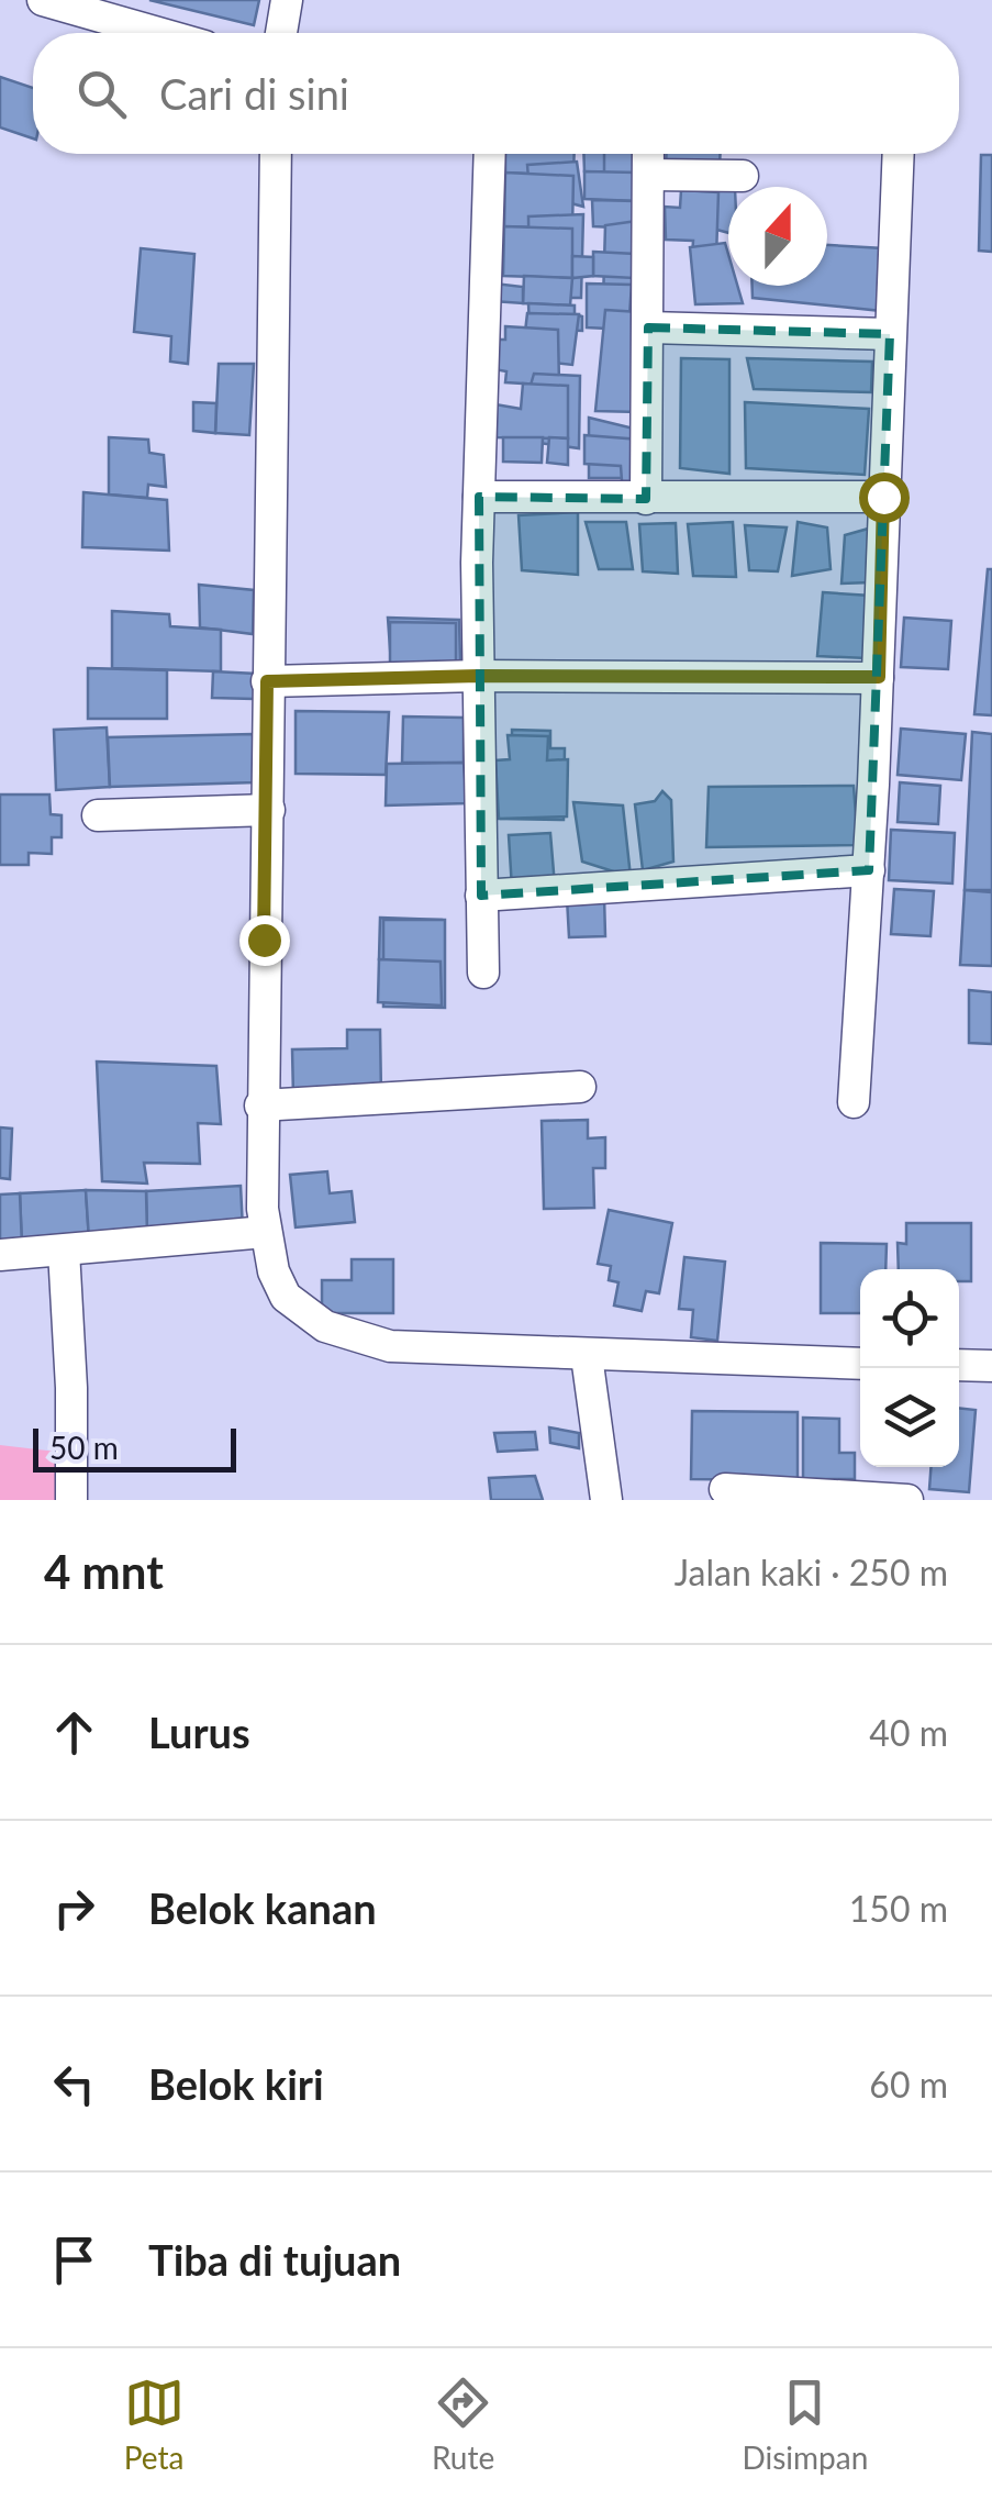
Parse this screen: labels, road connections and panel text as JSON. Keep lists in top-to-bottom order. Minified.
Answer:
{"scale_bar":"50 m","north":"top","page":{"search":"Cari di sini","scale":"50 m","heading":["4 mnt","Jalan kaki · 250 m"],"list":[["Lurus","40 m"],["Belok kanan","150 m"],["Belok kiri","60 m"],"Tiba di tujuan"],"nav":["Peta","Rute","Disimpan"]}}
